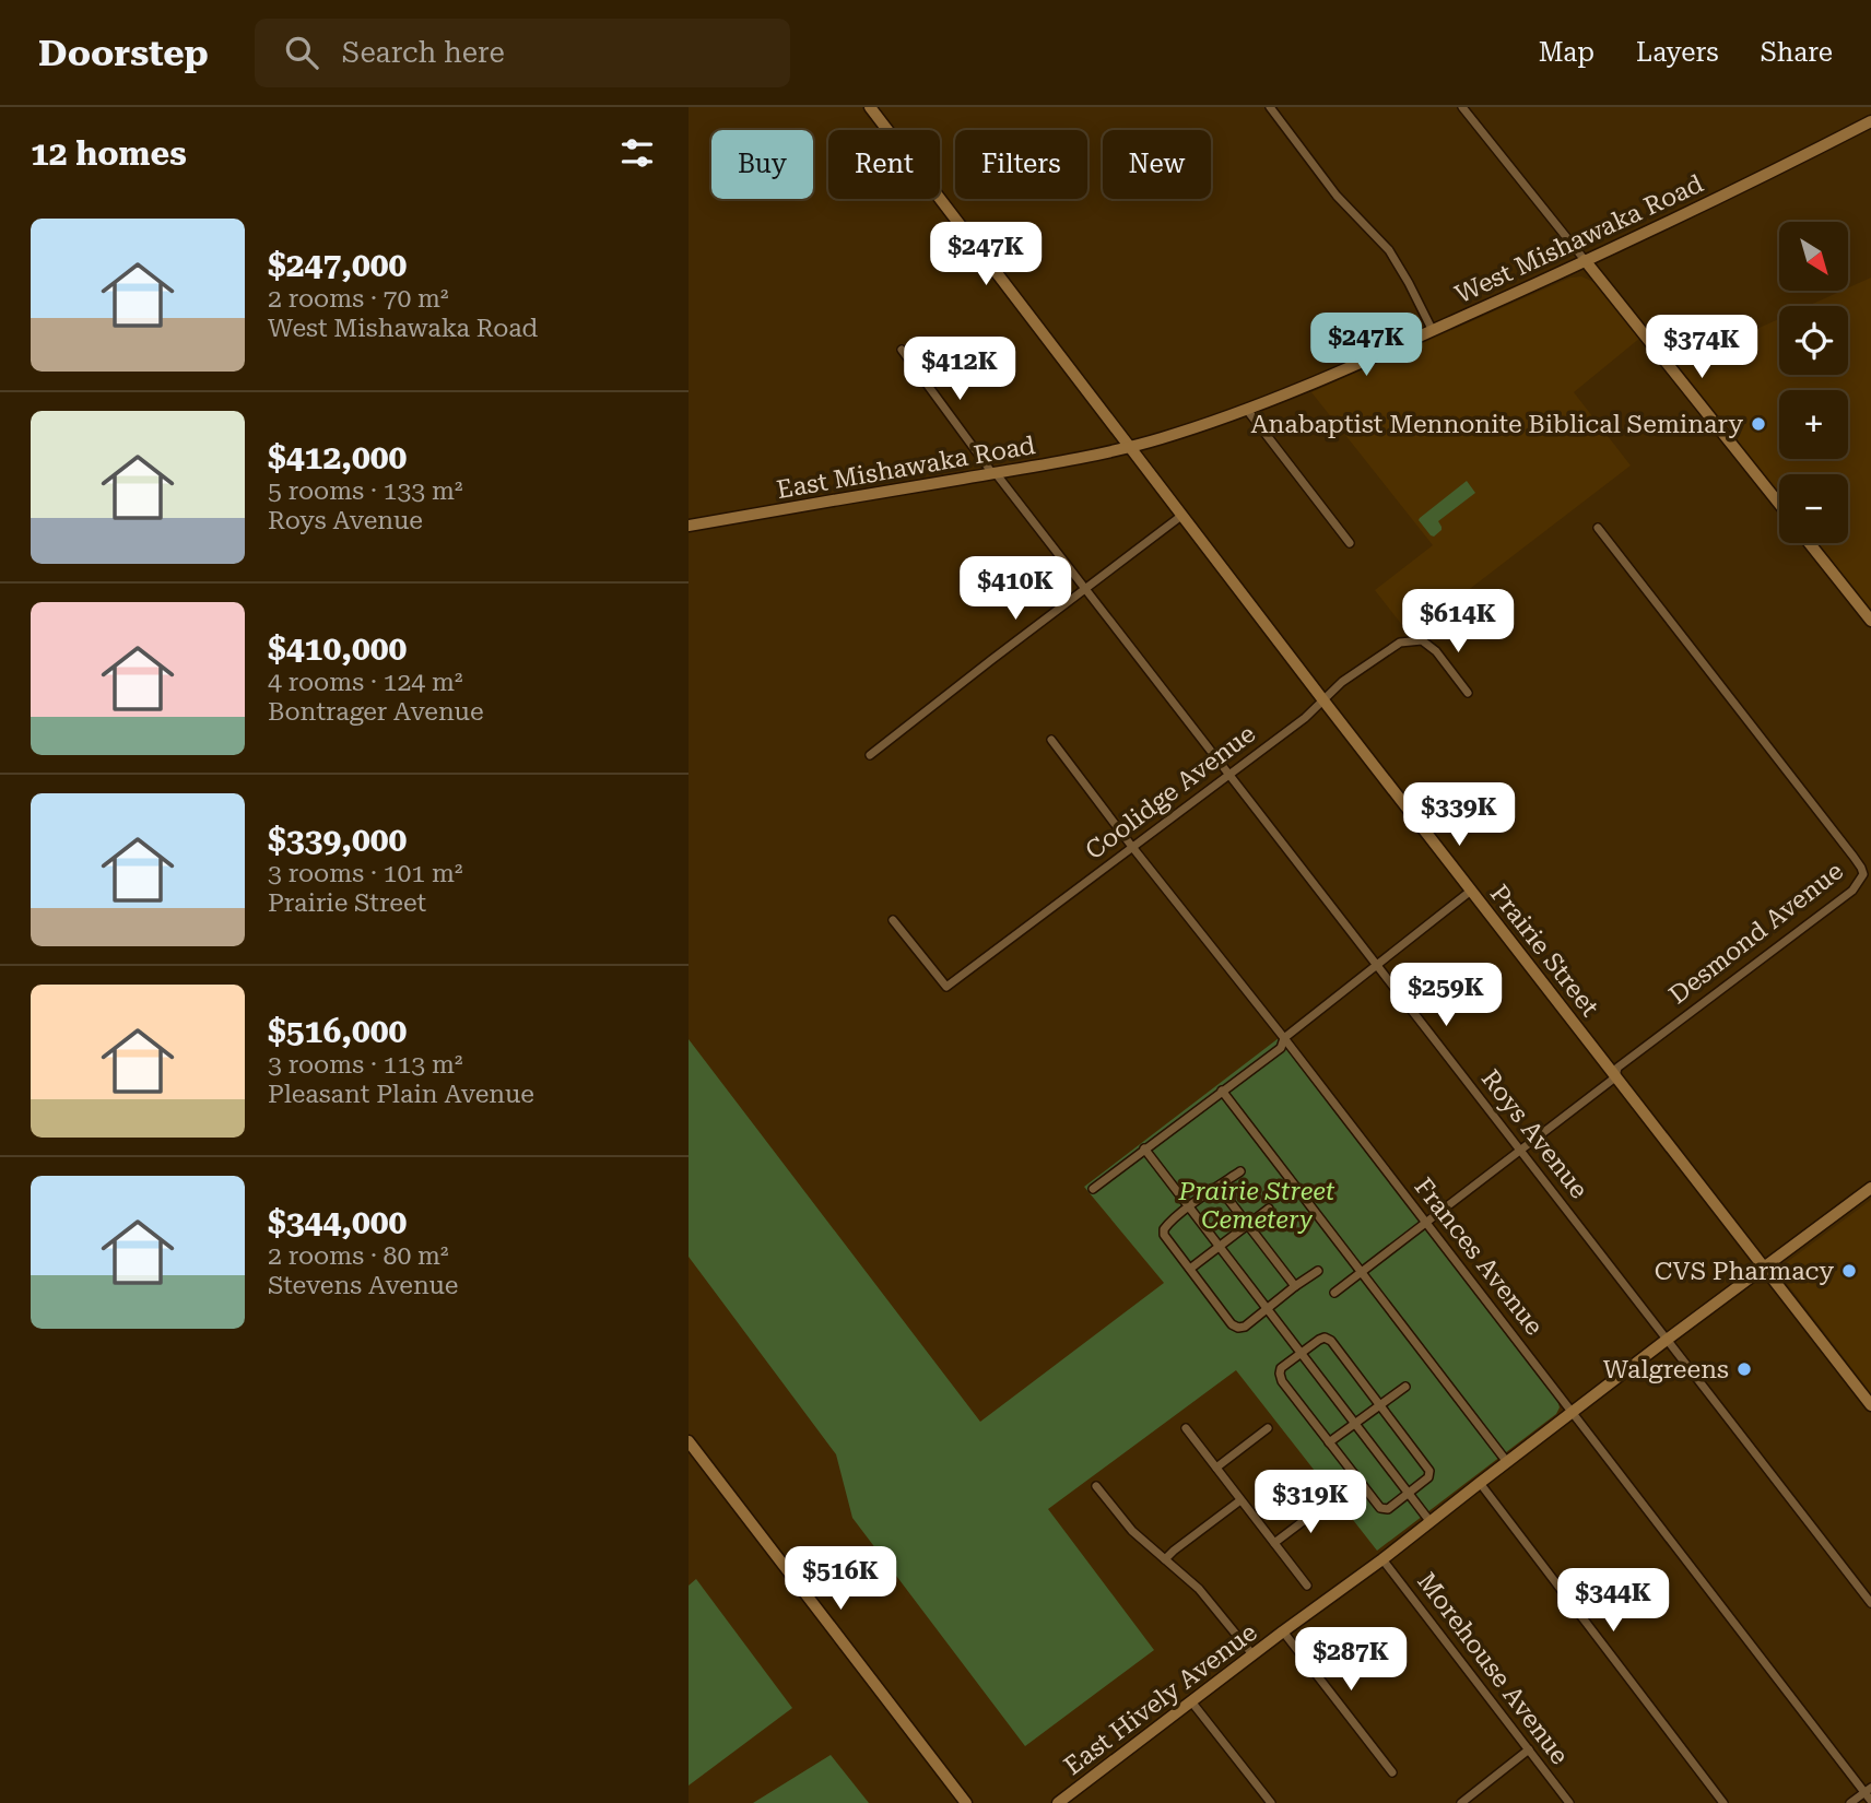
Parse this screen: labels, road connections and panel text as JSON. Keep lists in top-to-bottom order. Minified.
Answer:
{"streets":{"main road":["West Mishawaka Road","East Mishawaka Road","Prairie Street","East Hively Avenue"],"street":["Coolidge Avenue","Desmond Avenue","Roys Avenue","Frances Avenue","Morehouse Avenue"]},"crossings":[["West Mishawaka Road","East Mishawaka Road"],["West Mishawaka Road","Prairie Street"],["East Mishawaka Road","Prairie Street"],["East Mishawaka Road","Roys Avenue"],["Coolidge Avenue","Prairie Street"],["Coolidge Avenue","Roys Avenue"],["Coolidge Avenue","Frances Avenue"],["Desmond Avenue","Prairie Street"],["Desmond Avenue","Roys Avenue"],["Desmond Avenue","Frances Avenue"],["Prairie Street","East Hively Avenue"],["Roys Avenue","East Hively Avenue"],["Frances Avenue","East Hively Avenue"],["Morehouse Avenue","East Hively Avenue"]],"parks":["Prairie Street Cemetery"],"places":["Anabaptist Mennonite Biblical Seminary","CVS Pharmacy","Walgreens"],"north":"bottom right","page":{"header":"Doorstep","search":"Search here","nav":["Map","Layers","Share"],"heading":"12 homes","chip":["Buy","Rent","Filters","New"],"list":[{"name":"$247,000","note":"2 rooms · 70 m² · West Mishawaka Road"},{"name":"$412,000","note":"5 rooms · 133 m² · Roys Avenue"},{"name":"$410,000","note":"4 rooms · 124 m² · Bontrager Avenue"},{"name":"$339,000","note":"3 rooms · 101 m² · Prairie Street"},{"name":"$516,000","note":"3 rooms · 113 m² · Pleasant Plain Avenue"},{"name":"$344,000","note":"2 rooms · 80 m² · Stevens Avenue"}],"map_buttons":["+","−"],"price":["$247K","$247K","$374K","$412K","$410K","$614K","$339K","$259K","$319K","$516K","$344K","$287K"]}}
